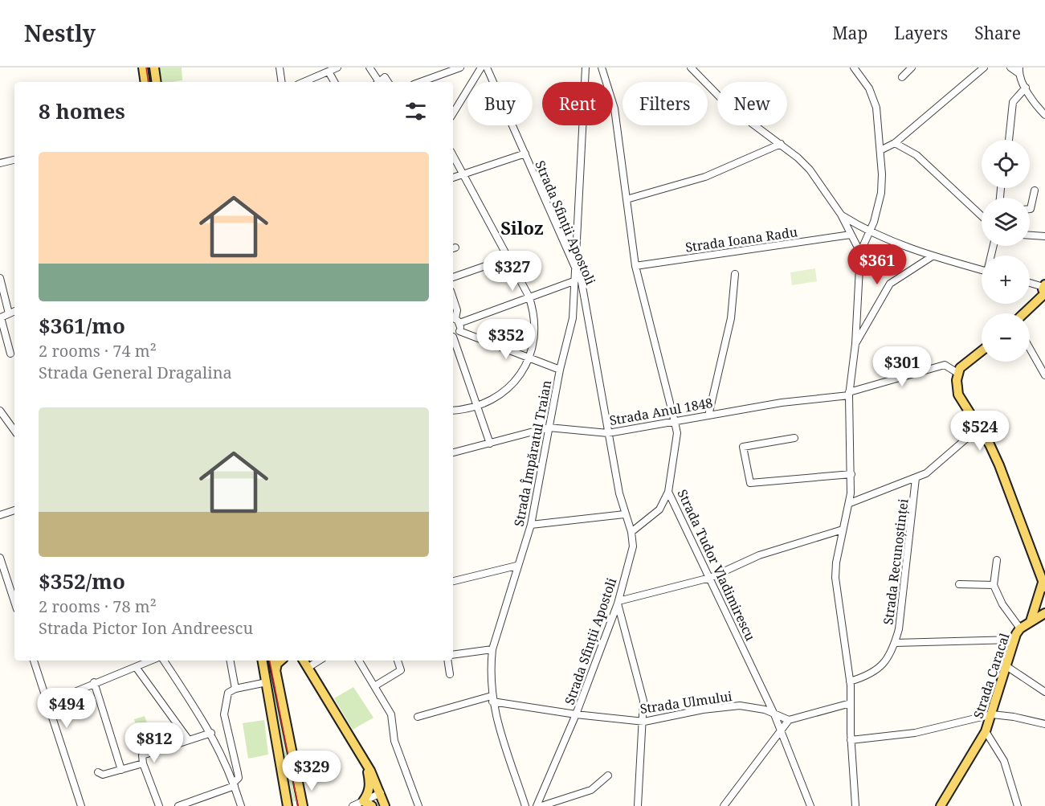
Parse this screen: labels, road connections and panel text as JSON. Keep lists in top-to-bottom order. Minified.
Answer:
{"streets":{"main road":["Strada Caracal"],"street":["Strada Sfinții Apostoli","Strada Ioana Radu","Strada Anul 1848","Strada Împăratul Traian","Strada Recunoștinței","Strada Tudor Vladimirescu","Strada Ulmului"]},"crossings":[["Strada Sfinții Apostoli","Strada Anul 1848"],["Strada Sfinții Apostoli","Strada Împăratul Traian"],["Strada Sfinții Apostoli","Strada Ulmului"],["Strada Ioana Radu","Strada Tudor Vladimirescu"],["Strada Anul 1848","Strada Împăratul Traian"],["Strada Anul 1848","Strada Tudor Vladimirescu"],["Strada Împăratul Traian","Strada Ulmului"],["Strada Tudor Vladimirescu","Strada Ulmului"]],"districts":["Siloz"],"page":{"header":"Nestly","nav":["Map","Layers","Share"],"chip":["Buy","Rent","Filters","New"],"heading":"8 homes","map_buttons":["+","−"],"list":[{"name":"$361/mo","note":"2 rooms · 74 m² · Strada General Dragalina"},{"name":"$352/mo","note":"2 rooms · 78 m² · Strada Pictor Ion Andreescu"}],"price":["$361","$327","$352","$301","$524","$494","$812","$329"]}}
